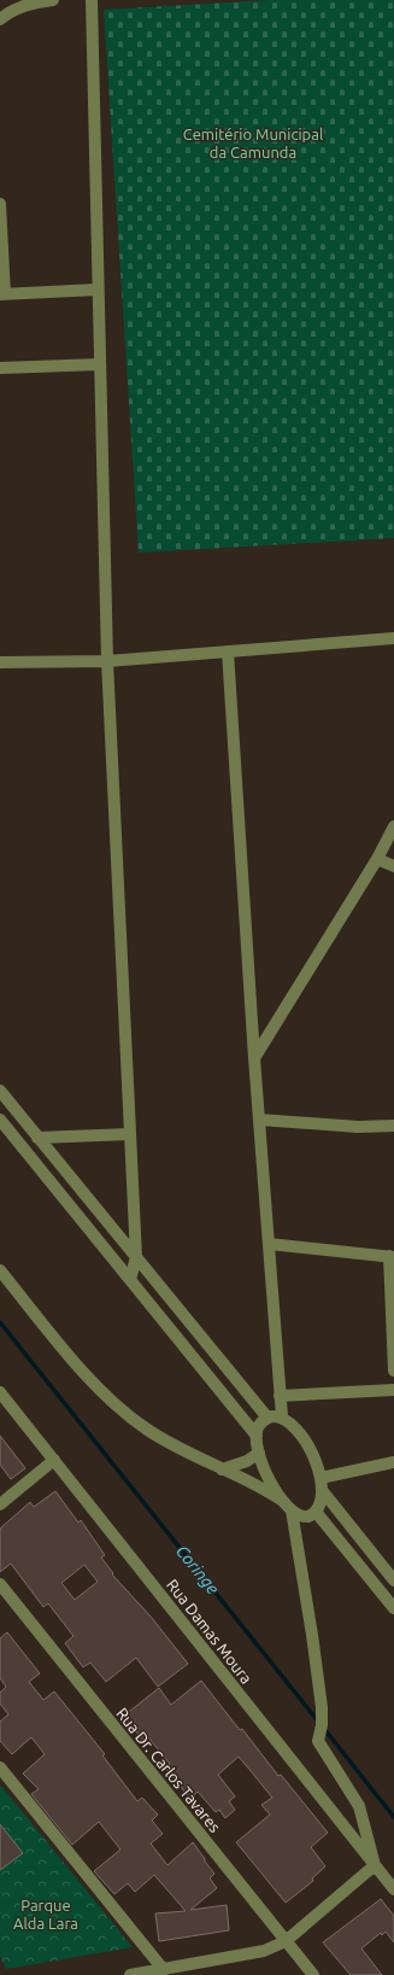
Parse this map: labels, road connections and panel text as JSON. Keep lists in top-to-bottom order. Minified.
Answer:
{"streets":{"street":["Rua Damas Moura","Rua Dr. Carlos Tavares"]},"water":["Coringe"],"parks":["Cemitério Municipal da Camunda","Parque Alda Lara"]}
